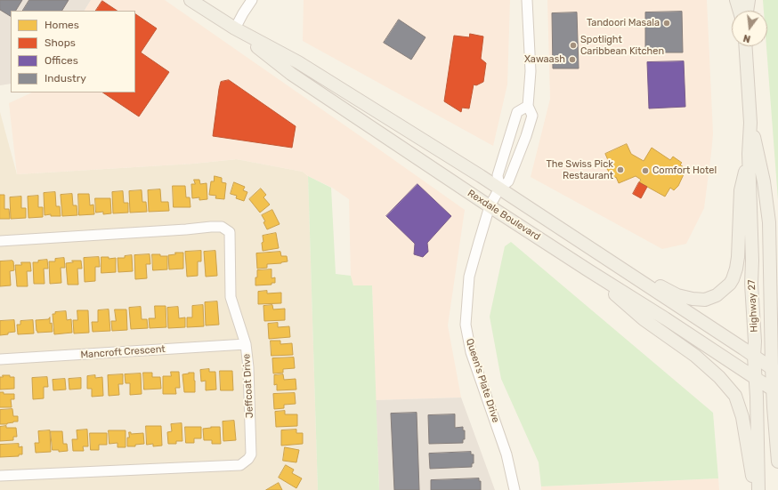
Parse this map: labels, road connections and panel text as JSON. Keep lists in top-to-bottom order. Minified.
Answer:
{"streets":{"main road":["Rexdale Boulevard","Highway 27"],"street":["Mancroft Crescent","Queen's Plate Drive","Jeffcoat Drive"]},"crossings":[["Rexdale Boulevard","Highway 27"],["Rexdale Boulevard","Queen's Plate Drive"],["Mancroft Crescent","Jeffcoat Drive"]],"places":["Tandoori Masala","Spotlight Caribbean Kitchen","Xawaash","The Swiss Pick Restaurant","Comfort Hotel"],"legend":["Homes","Shops","Offices","Industry"],"north":"bottom"}
